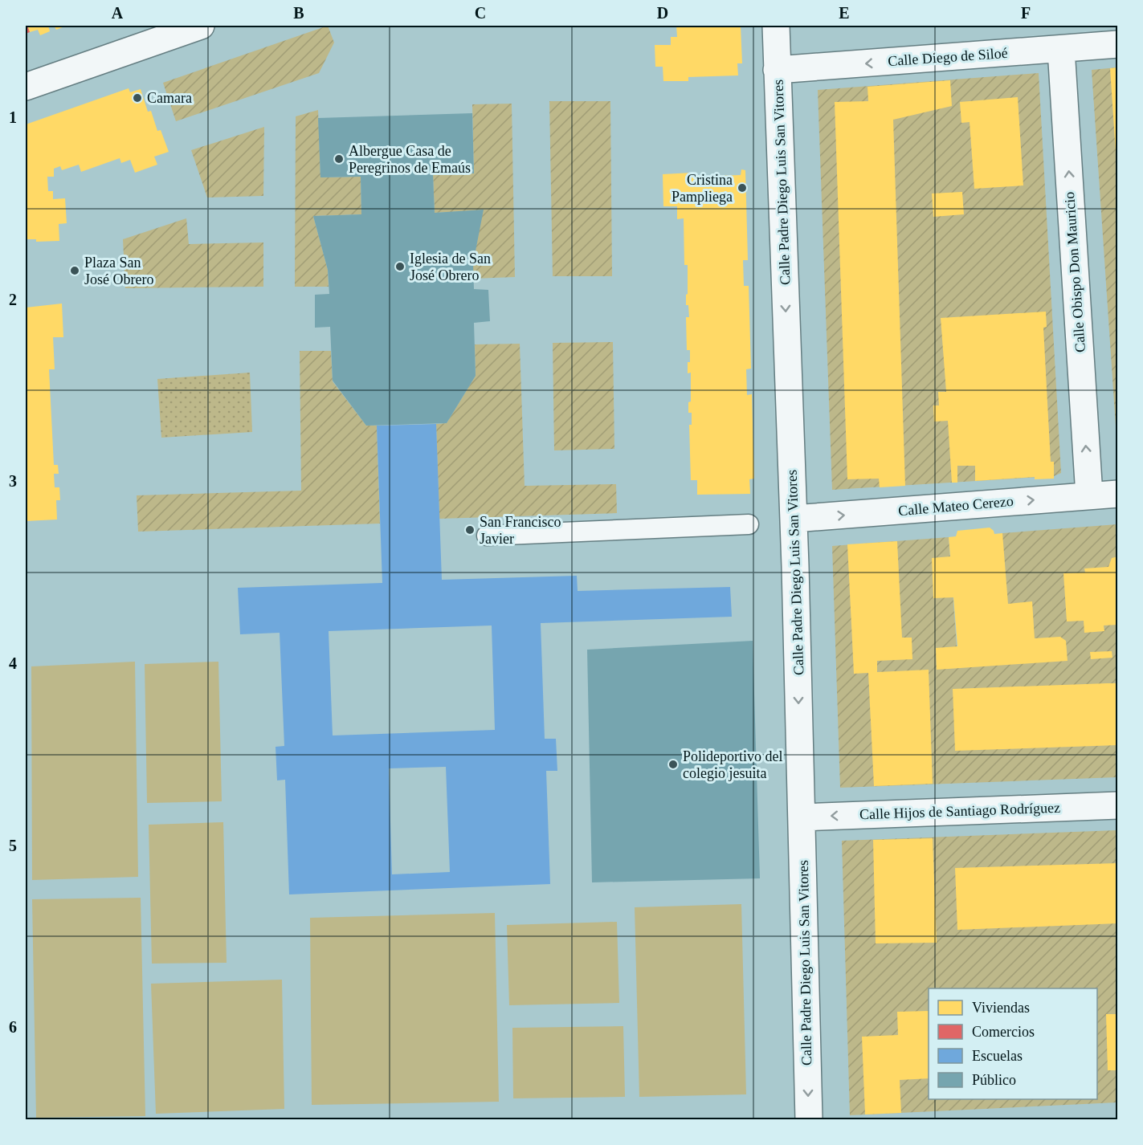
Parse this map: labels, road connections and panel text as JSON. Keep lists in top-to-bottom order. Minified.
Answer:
{"streets":{"street":["Calle Diego de Siloé","Calle Padre Diego Luis San Vitores","Calle Obispo Don Mauricio","Calle Mateo Cerezo","Calle Hijos de Santiago Rodríguez"]},"crossings":[["Calle Diego de Siloé","Calle Padre Diego Luis San Vitores"],["Calle Diego de Siloé","Calle Obispo Don Mauricio"],["Calle Padre Diego Luis San Vitores","Calle Mateo Cerezo"],["Calle Padre Diego Luis San Vitores","Calle Hijos de Santiago Rodríguez"],["Calle Obispo Don Mauricio","Calle Mateo Cerezo"]],"one_way":["Calle Diego de Siloé","Calle Padre Diego Luis San Vitores","Calle Obispo Don Mauricio","Calle Mateo Cerezo","Calle Hijos de Santiago Rodríguez"],"places":["Camara","Albergue Casa de Peregrinos de Emaús","Cristina Pampliega","Iglesia de San José Obrero","Plaza San José Obrero","San Francisco Javier","Polideportivo del colegio jesuita"],"legend":["Viviendas","Comercios","Escuelas","Público"],"grid":{"columns":["A","B","C","D","E","F"],"rows":["1","2","3","4","5","6"]}}
